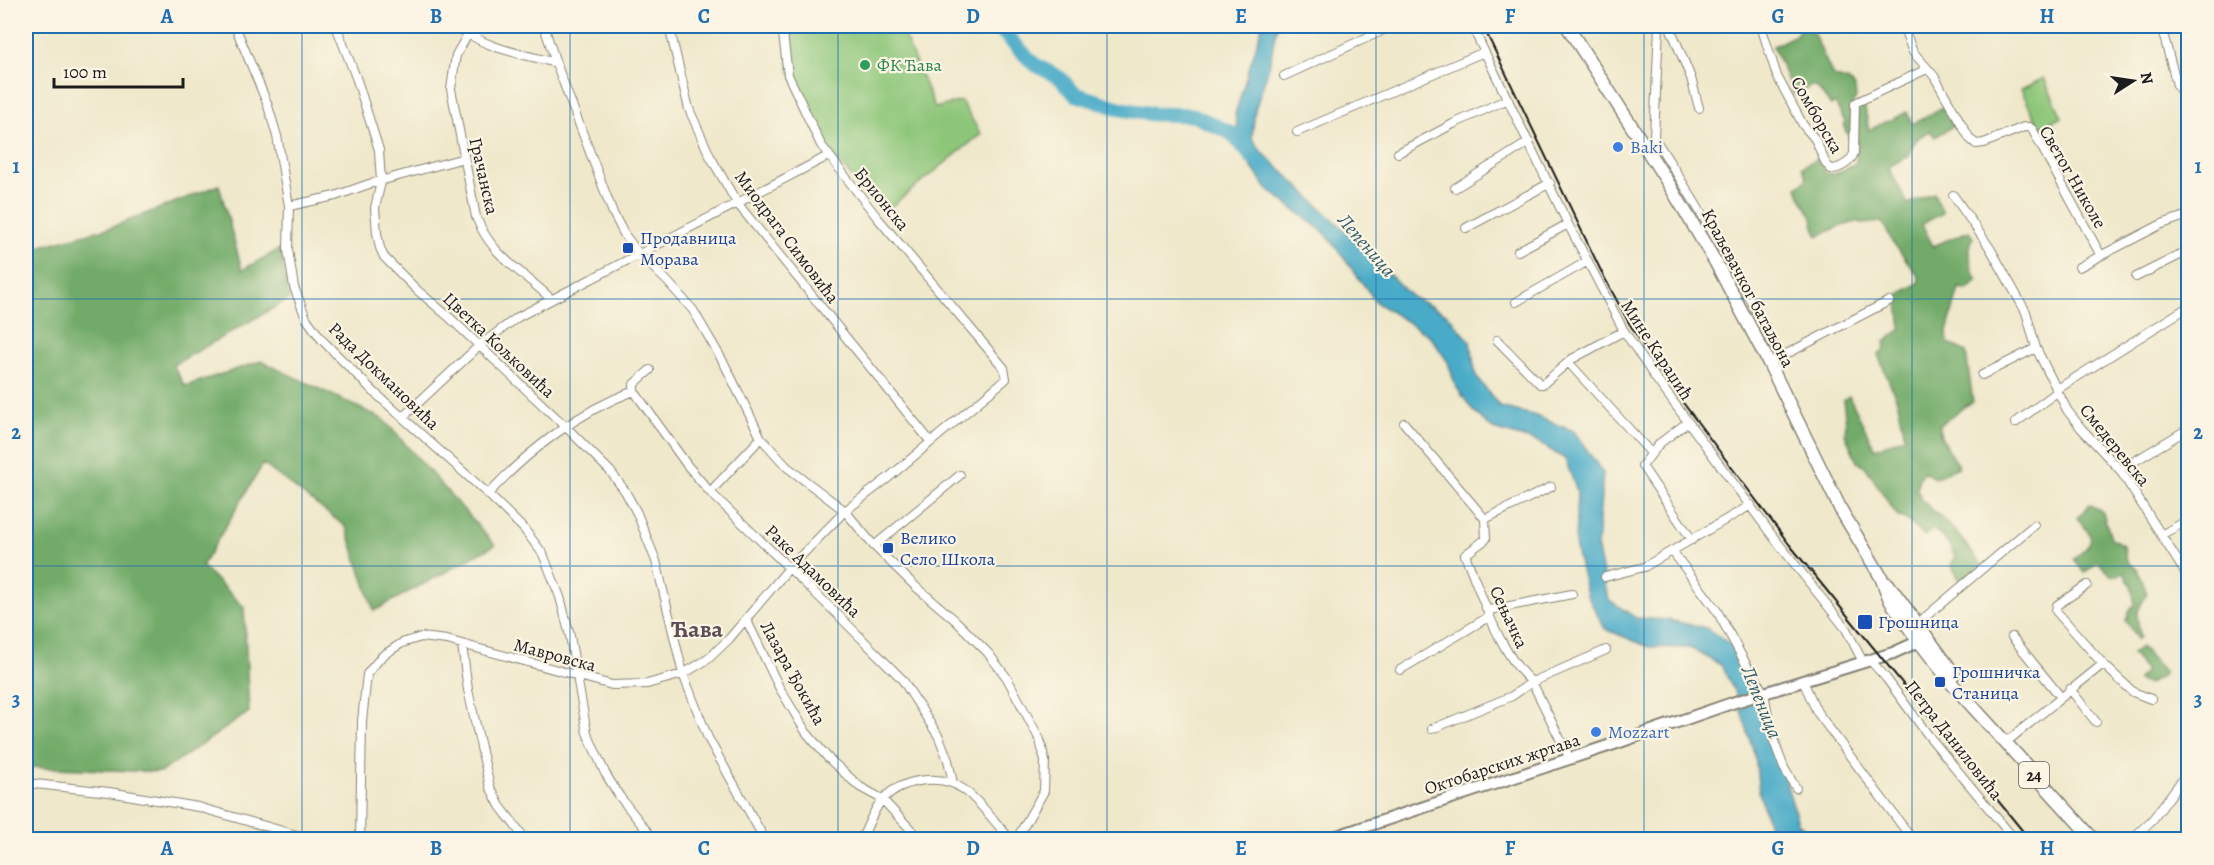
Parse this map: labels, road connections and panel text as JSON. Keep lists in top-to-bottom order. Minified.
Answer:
{"streets":{"main road":["Краљевачког батаљона","24"],"street":["Сомборска","Грачанска","Светог Николе","Брионска","Миодрага Симовића","Цветка Кољковића","Мине Караџић","Рада Докмановића","Смедеревска","Раке Адамовића","Сењачка","Мавровска","Лазара Ђокића","Петра Даниловића","Октобарских жртава"]},"crossings":[["Сомборска","Светог Николе"],["Брионска","Мавровска"],["Миодрага Симовића","Мавровска"],["Краљевачког батаљона","Октобарских жртава"],["Цветка Кољковића","Мавровска"],["Мине Караџић","Петра Даниловића"],["Мине Караџић","Октобарских жртава"],["Рада Докмановића","Мавровска"],["Раке Адамовића","Мавровска"],["Сењачка","Октобарских жртава"],["Мавровска","Лазара Ђокића"],["Петра Даниловића","Октобарских жртава"]],"districts":["Ћава"],"water":["Лепеница"],"places":{"other":["ФК Ћава","Baki","Mozzart"],"transit":["Продавница Морава","Велико Село Школа","Грошница","Грошничка Станица"]},"scale_bar":"100 m","north":"right","grid":{"columns":["A","B","C","D","E","F","G","H"],"rows":["1","2","3"]}}
